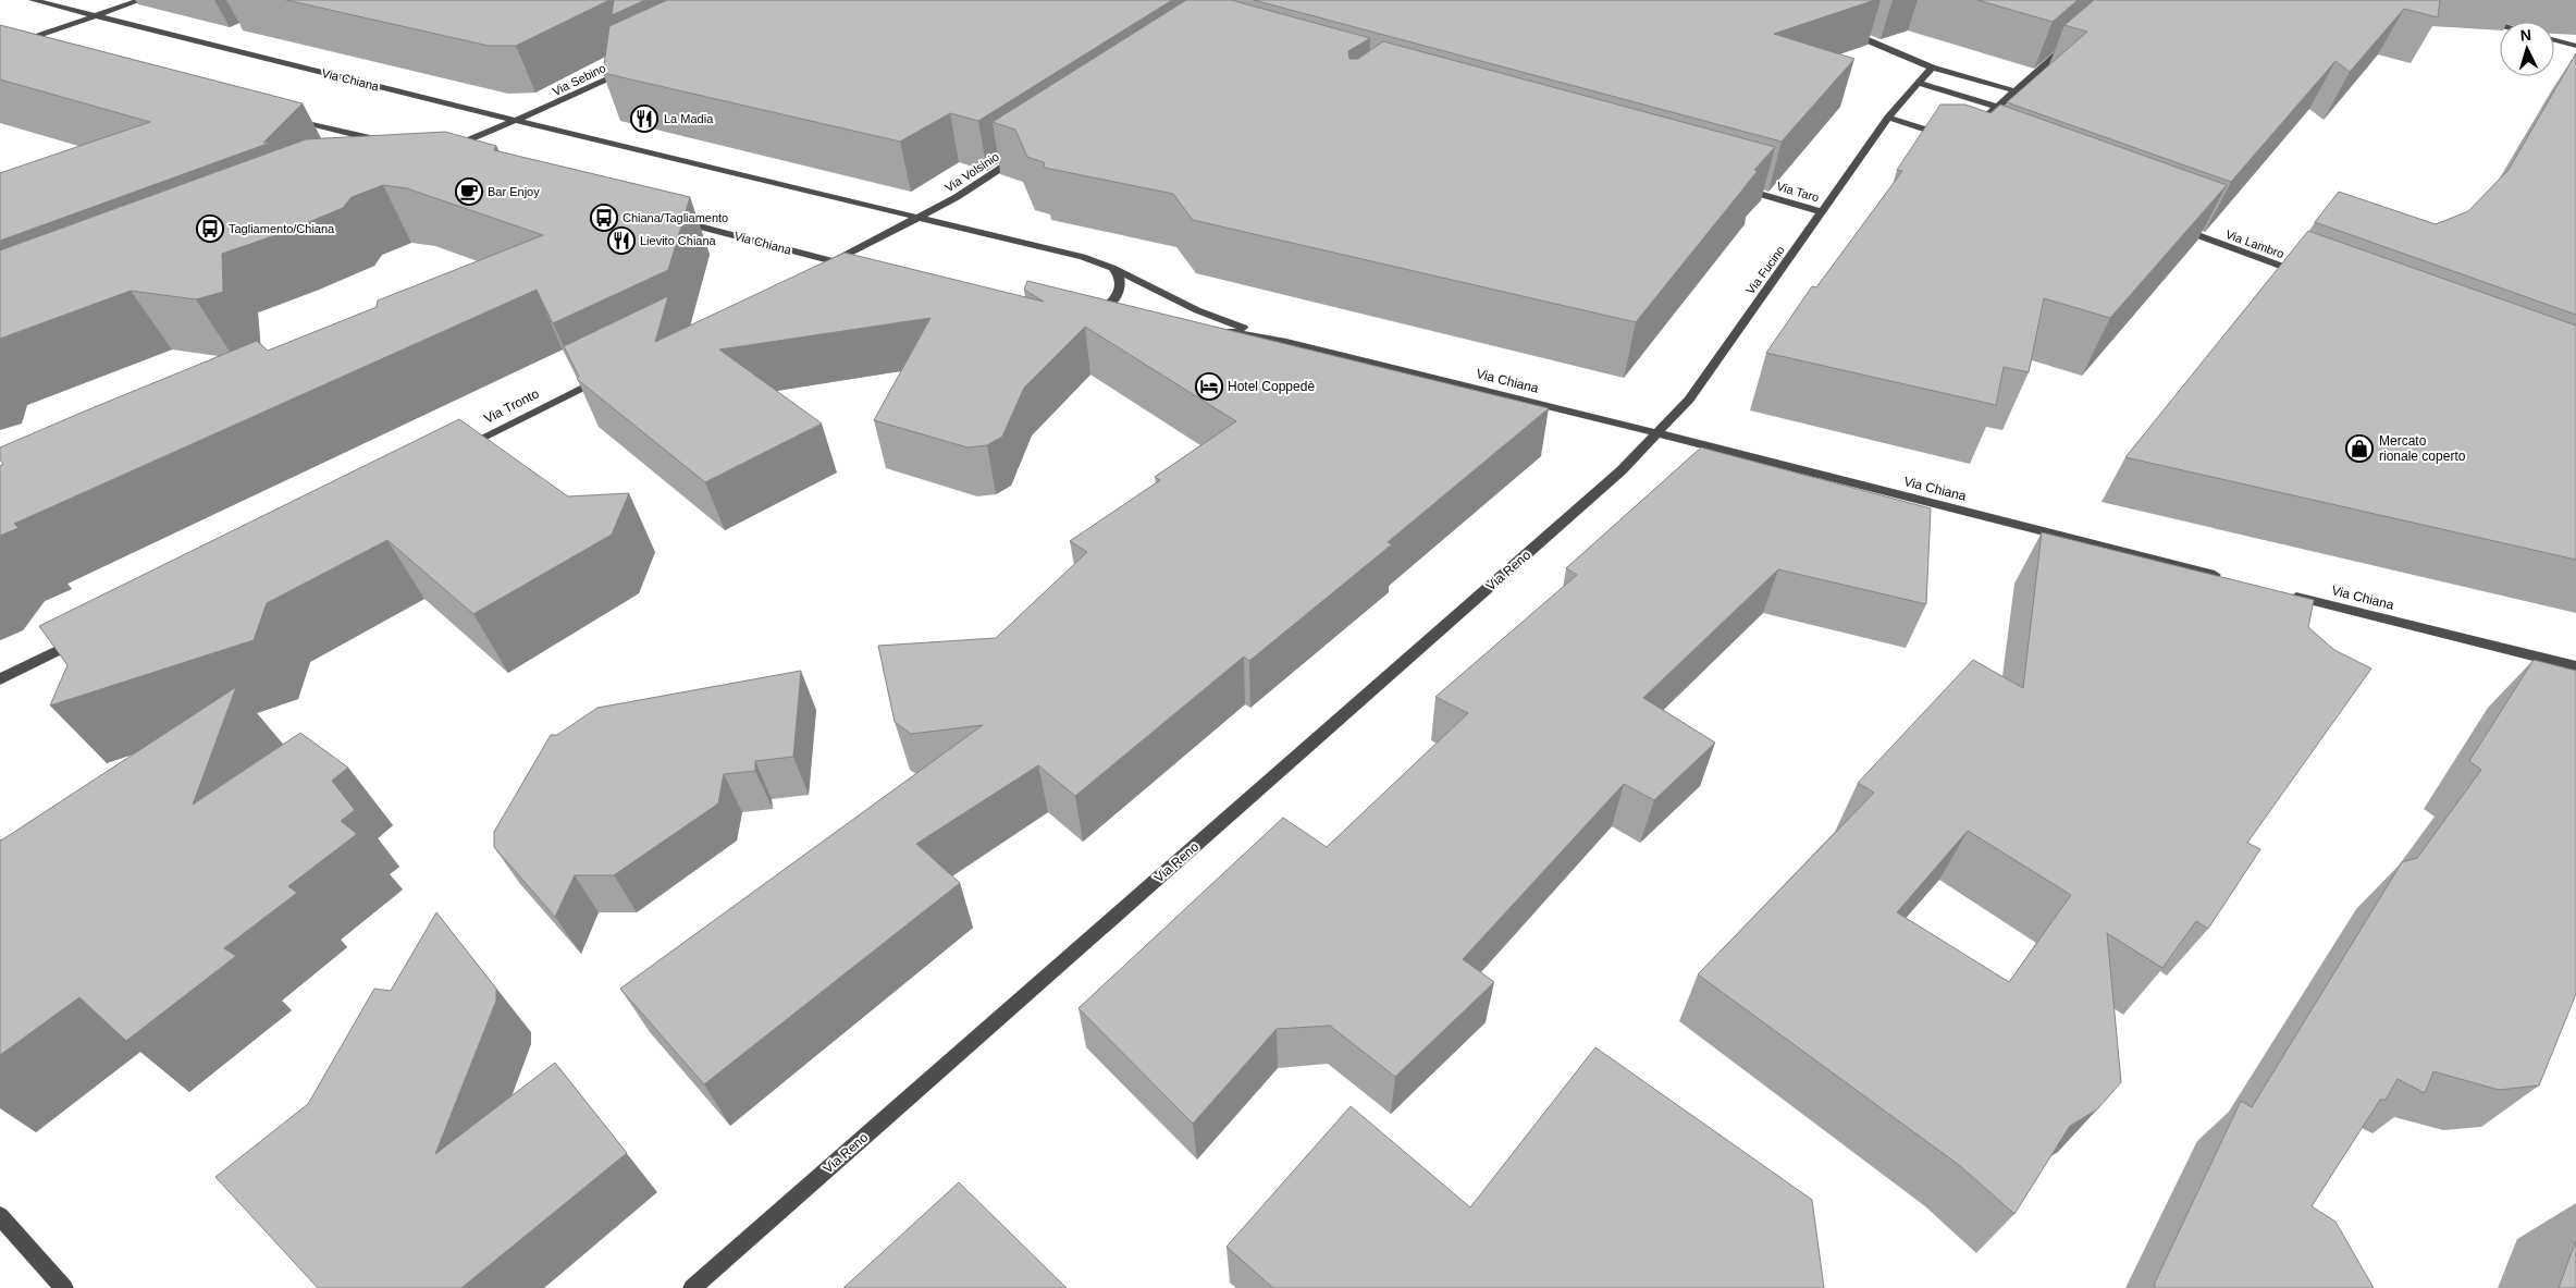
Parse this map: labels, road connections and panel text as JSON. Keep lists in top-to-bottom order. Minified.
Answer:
{"streets":{"street":["Via Chiana","Via Sebino","Via Volsinio","Via Taro","Via Lambro","Via Fucino","Via Tronto","Via Reno"]},"crossings":[["Via Chiana","Via Sebino"],["Via Chiana","Via Volsinio"],["Via Chiana","Via Fucino"],["Via Chiana","Via Reno"],["Via Taro","Via Fucino"],["Via Fucino","Via Reno"]],"places":{"restaurant":["La Madia","Lievito Chiana"],"cafe":["Bar Enjoy"],"bus stop":["Chiana/Tagliamento","Tagliamento/Chiana"],"hotel":["Hotel Coppedè"],"shop":["Mercato rionale coperto"]},"north":"top"}
